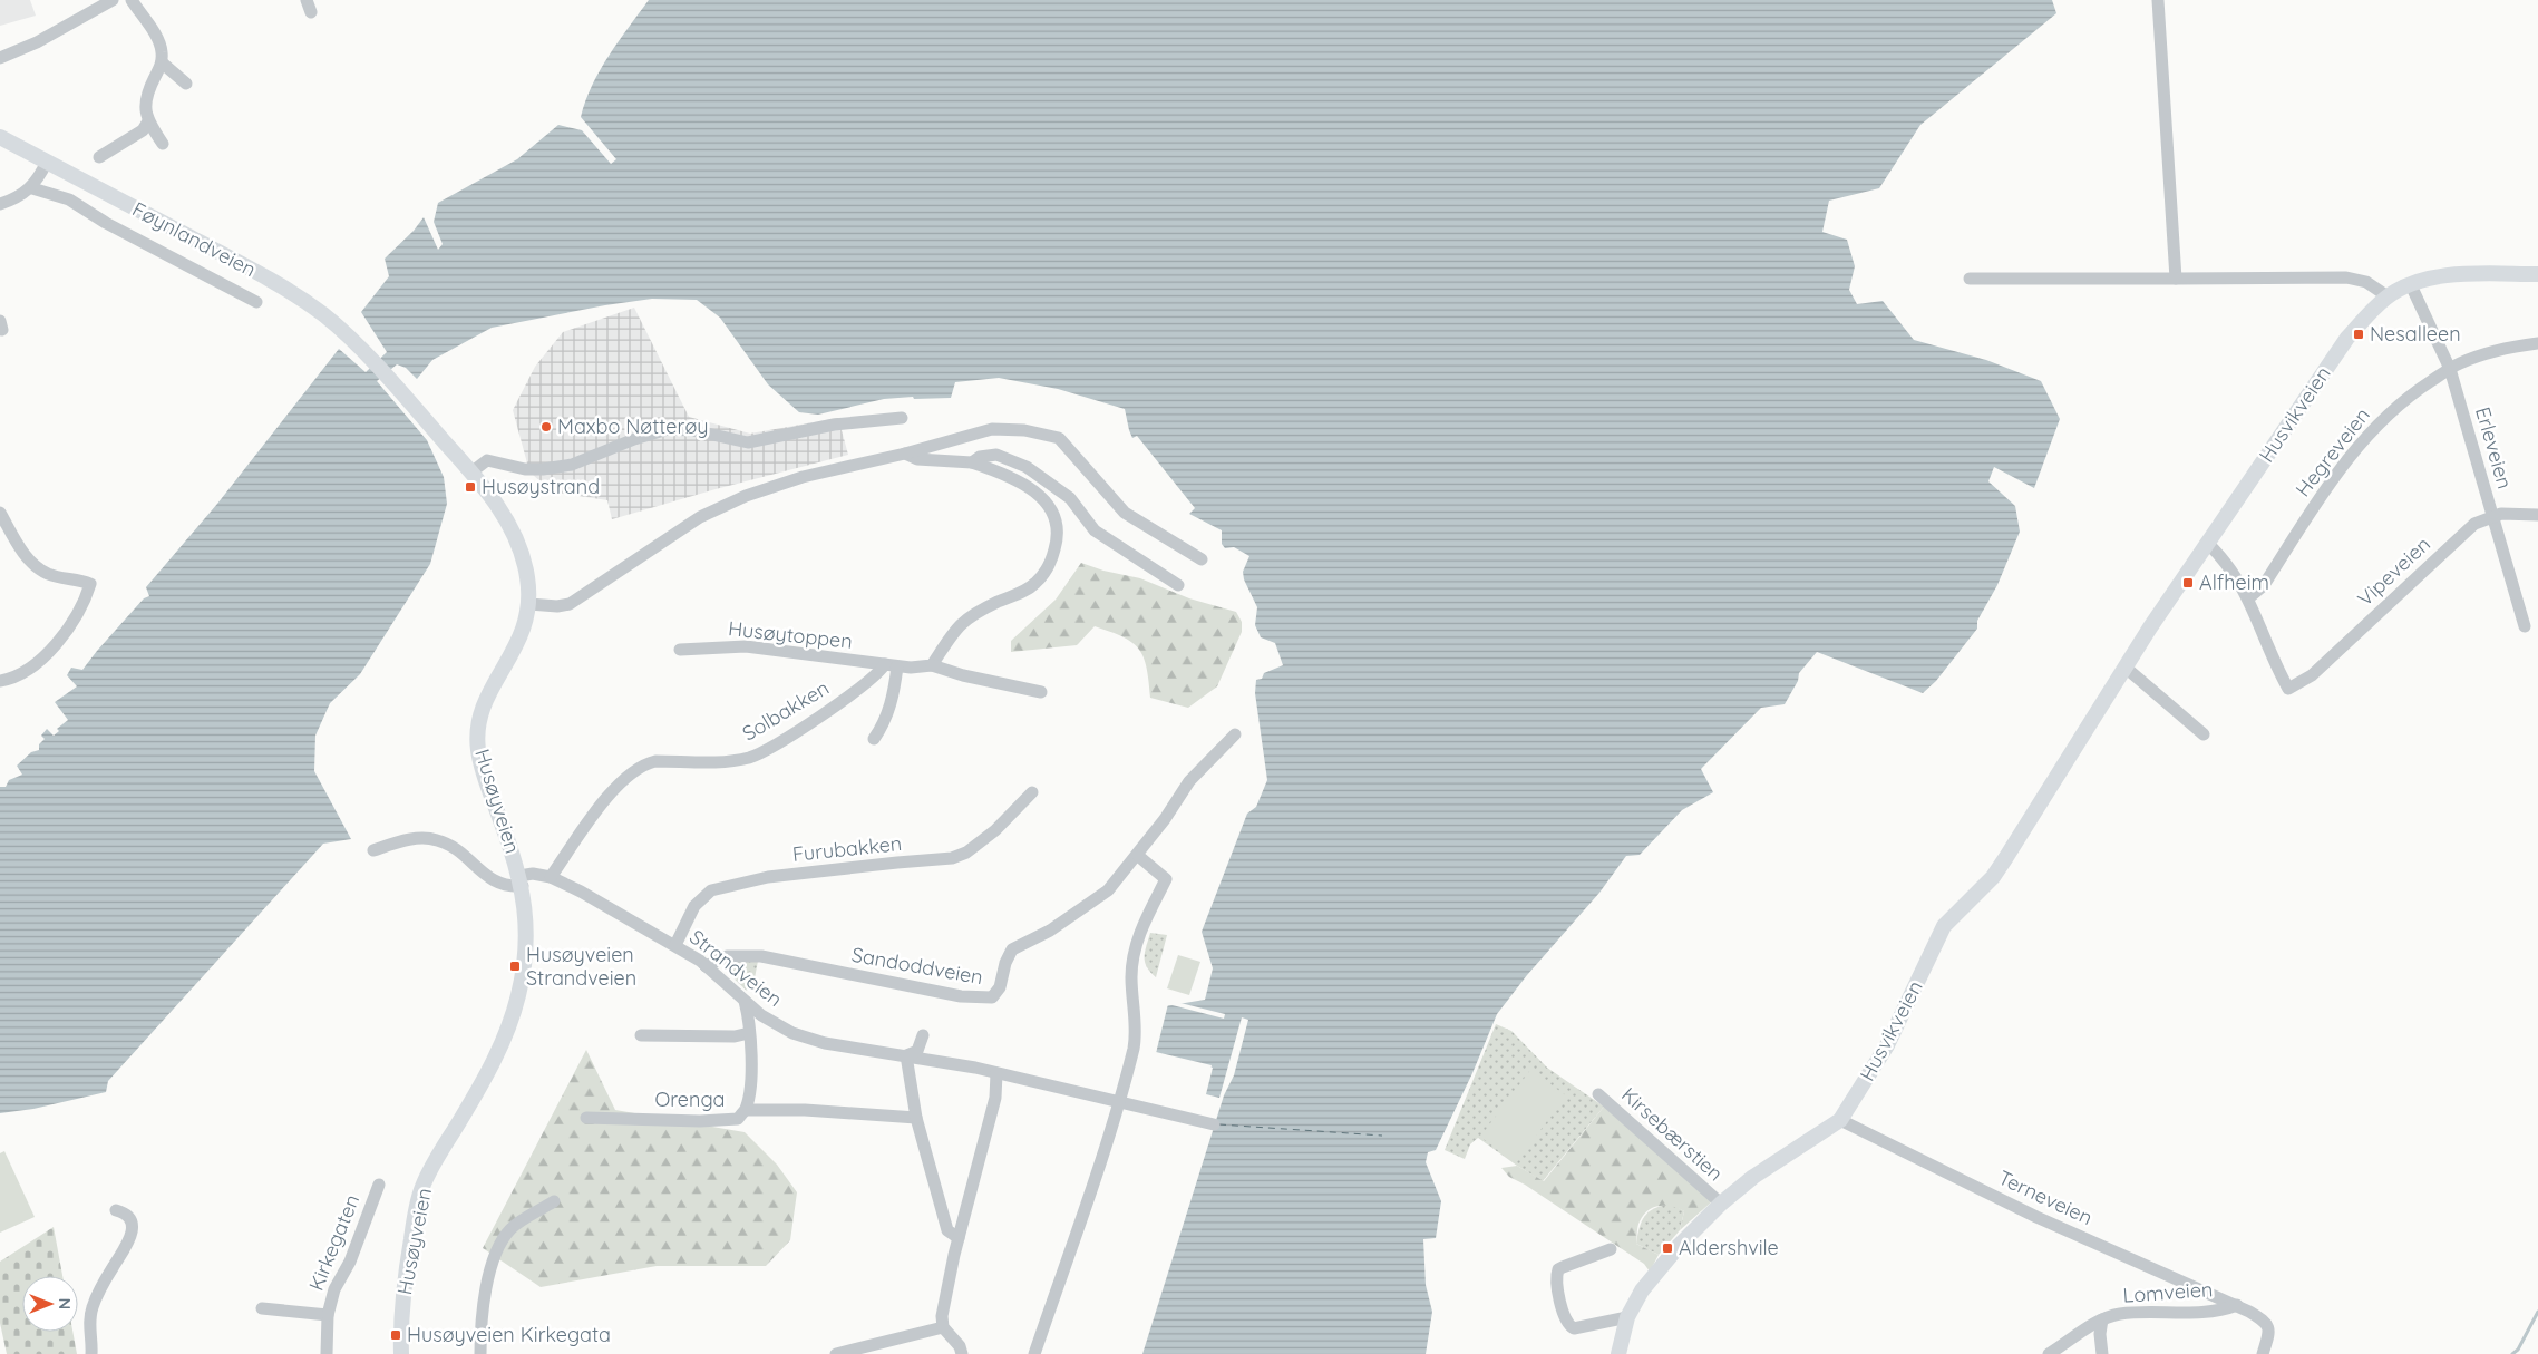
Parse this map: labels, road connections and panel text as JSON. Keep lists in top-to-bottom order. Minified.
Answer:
{"streets":{"main road":["Føynlandveien","Husvikveien","Husøyveien"],"street":["Erleveien","Hegreveien","Vipeveien","Husøytoppen","Solbakken","Furubakken","Sandoddveien","Strandveien","Orenga","Kirsebærstien","Terneveien","Kirkegaten","Lomveien"]},"crossings":[["Føynlandveien","Husøyveien"],["Husvikveien","Erleveien"],["Husvikveien","Kirsebærstien"],["Husvikveien","Terneveien"],["Erleveien","Hegreveien"],["Erleveien","Vipeveien"],["Hegreveien","Vipeveien"],["Husøytoppen","Solbakken"],["Solbakken","Strandveien"],["Husøyveien","Strandveien"],["Furubakken","Strandveien"],["Sandoddveien","Strandveien"],["Strandveien","Orenga"],["Terneveien","Lomveien"]],"places":{"transit":["Nesalleen","Husøystrand","Alfheim","Husøyveien Strandveien","Aldershvile","Husøyveien Kirkegata"],"other":["Maxbo Nøtterøy"]},"north":"right"}
